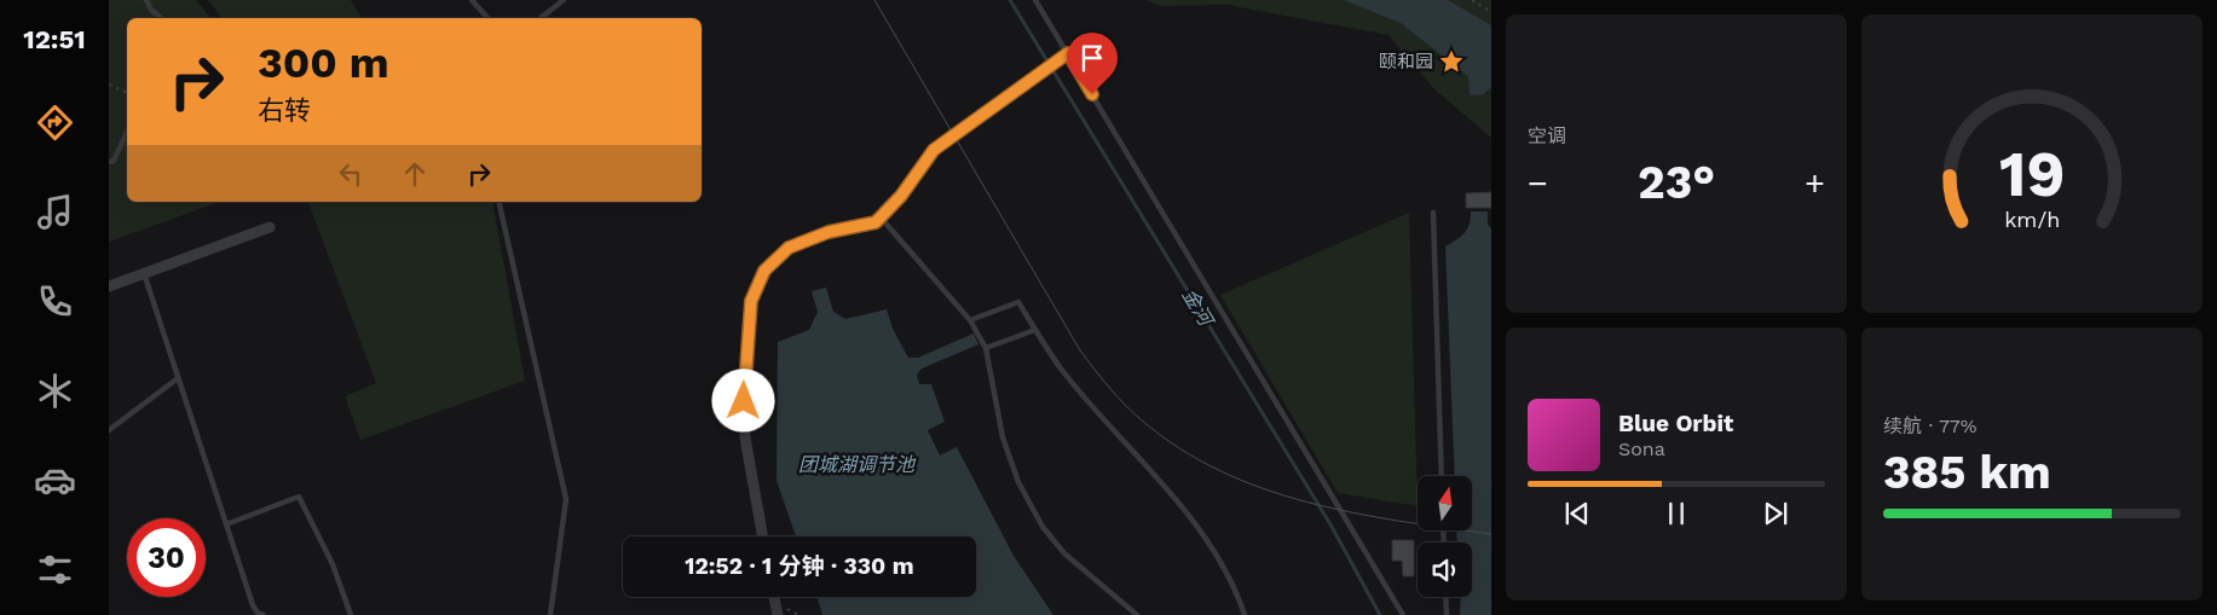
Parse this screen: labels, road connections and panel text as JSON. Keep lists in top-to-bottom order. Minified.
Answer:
{"water":["金河","团城湖调节池"],"places":{"place":["颐和园"]},"north":"top","page":{"tabs":"12:51","tile":["空调",["续航 · 77%","385 km"]],"turn":["300 m","右转"],"heat":["−","23°","+"],"song":["Blue Orbit","Sona"],"limit":"30","trip":"12:52 · 1 分钟 · 330 m","gauge":["19","km/h"]}}
